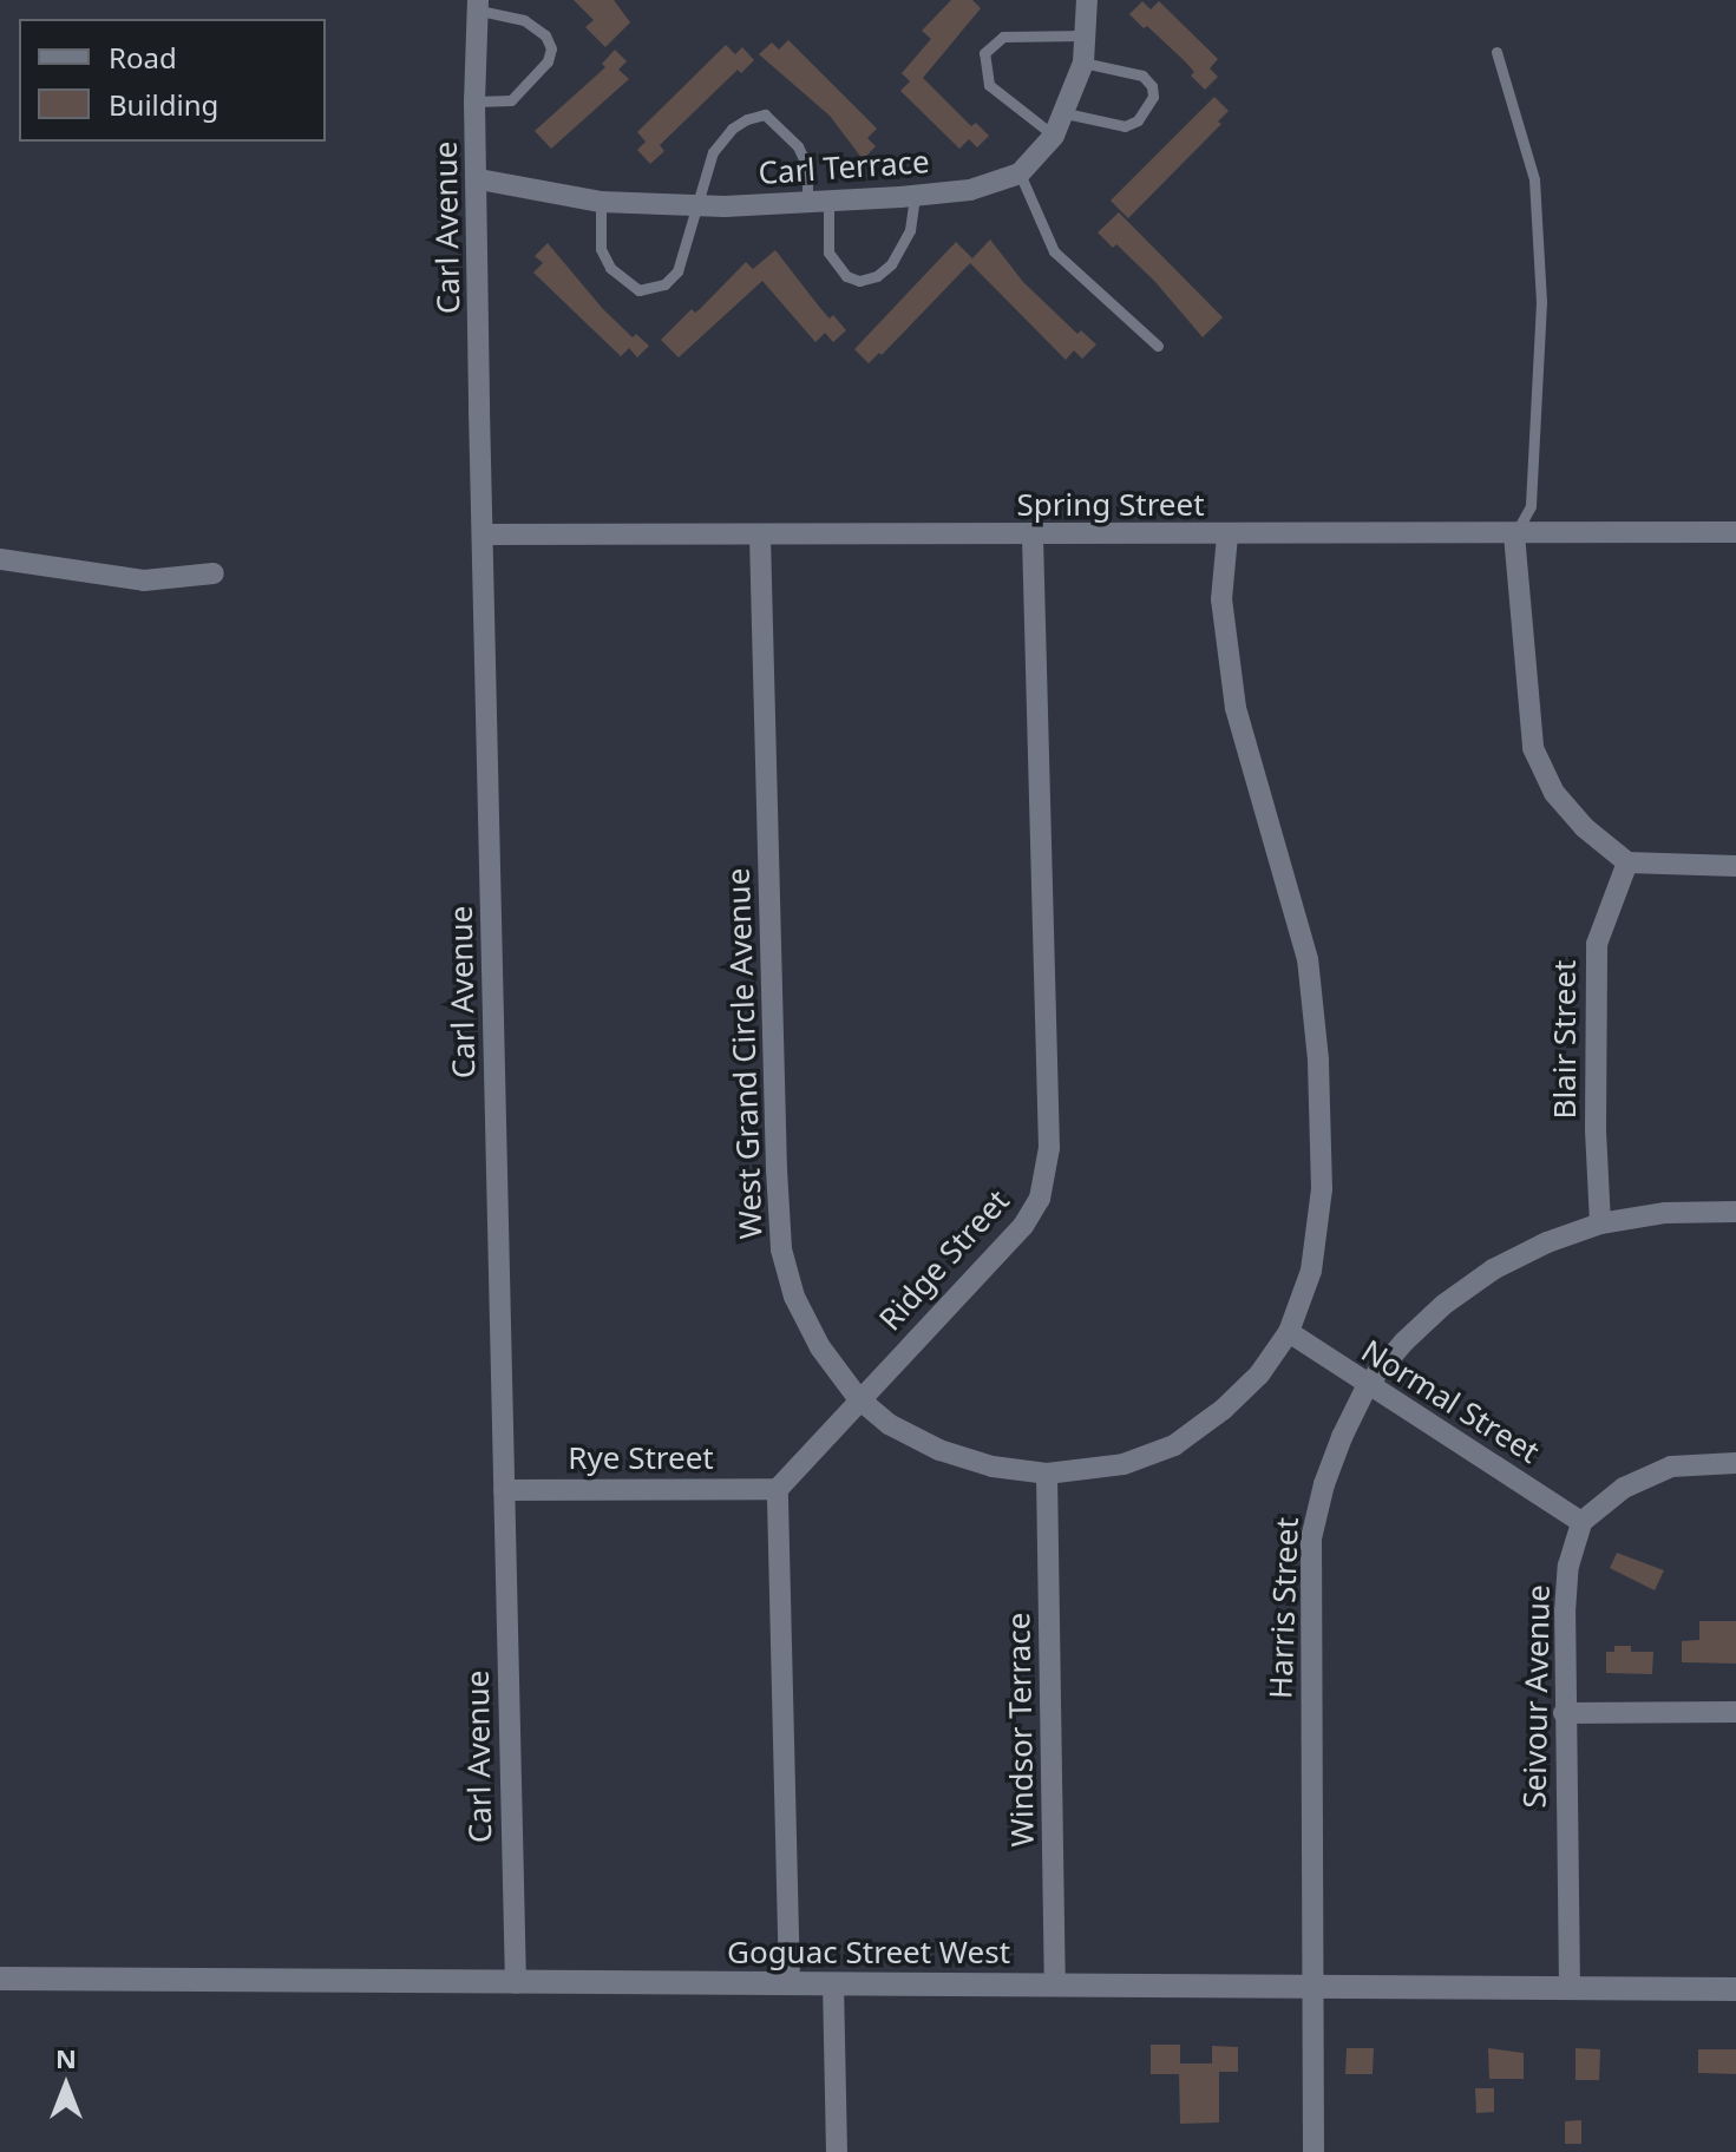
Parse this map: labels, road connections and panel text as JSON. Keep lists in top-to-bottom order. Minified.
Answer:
{"streets":{"street":["Carl Terrace","Carl Avenue","Spring Street","Blair Street","West Grand Circle Avenue","Ridge Street","Normal Street","Rye Street","Harris Street","Seivour Avenue","Windsor Terrace","Goguac Street West"]},"crossings":[["Carl Terrace","Carl Avenue"],["Carl Avenue","Spring Street"],["Carl Avenue","Rye Street"],["Carl Avenue","Goguac Street West"],["Spring Street","West Grand Circle Avenue"],["Spring Street","Ridge Street"],["Blair Street","Harris Street"],["West Grand Circle Avenue","Ridge Street"],["West Grand Circle Avenue","Normal Street"],["West Grand Circle Avenue","Windsor Terrace"],["Ridge Street","Rye Street"],["Normal Street","Harris Street"],["Normal Street","Seivour Avenue"],["Harris Street","Goguac Street West"],["Seivour Avenue","Goguac Street West"],["Windsor Terrace","Goguac Street West"]],"legend":["Road","Building"],"north":"top"}
